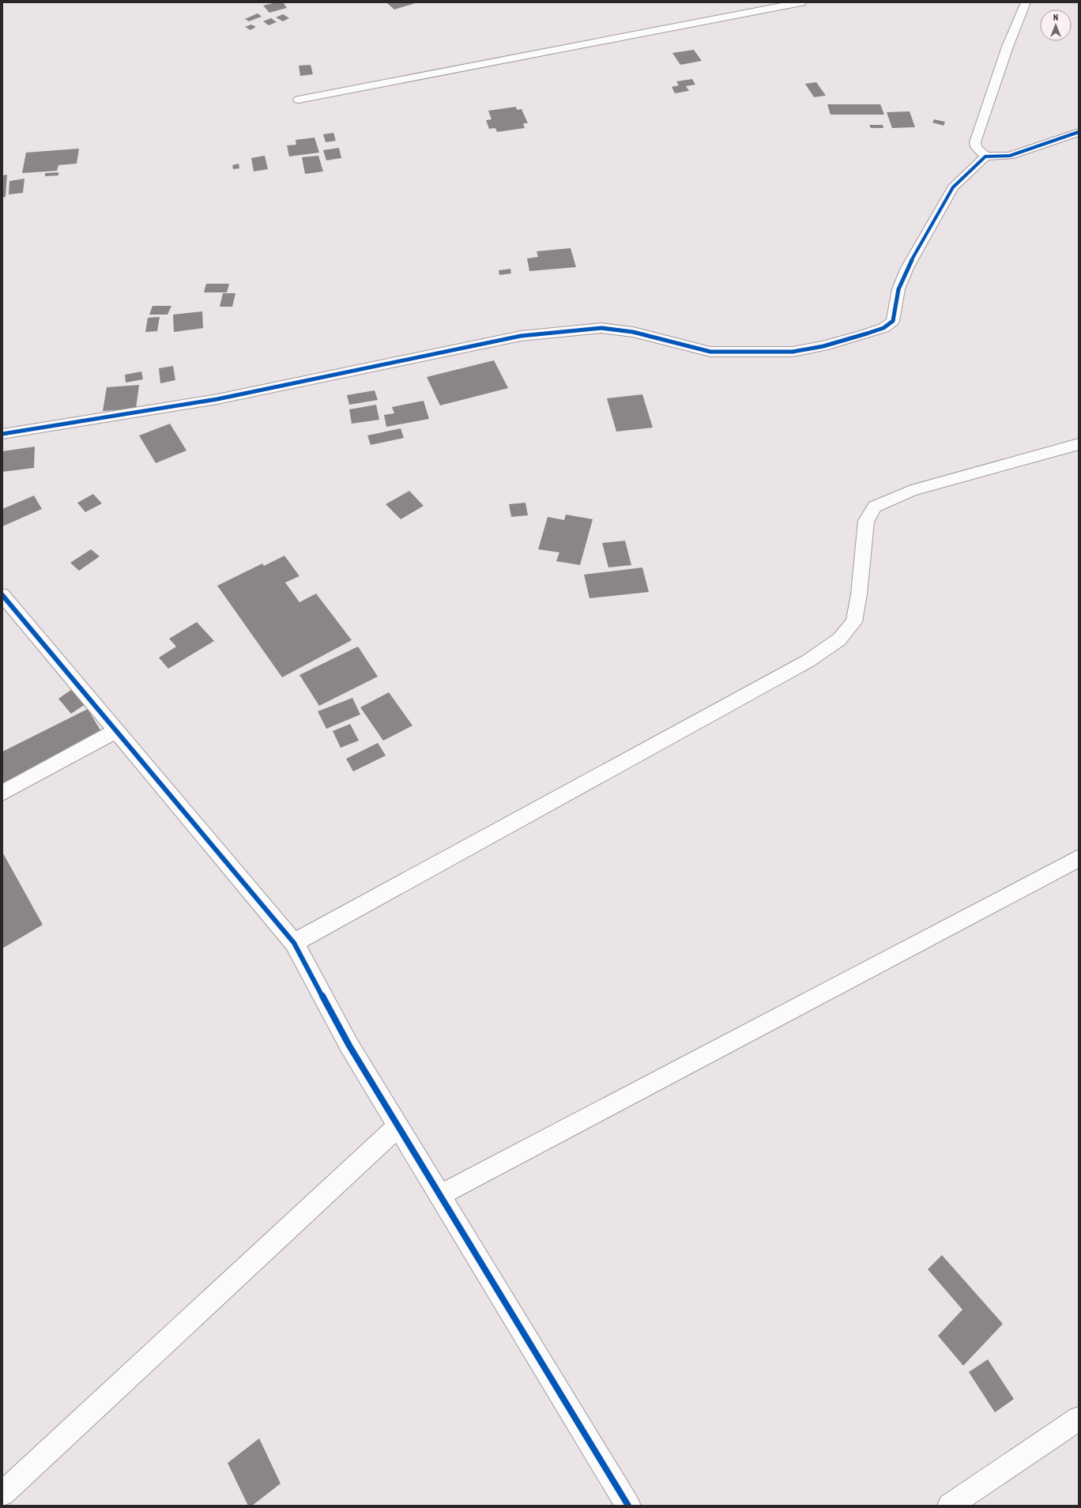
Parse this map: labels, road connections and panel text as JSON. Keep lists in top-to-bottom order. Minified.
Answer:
{"north":"top"}
